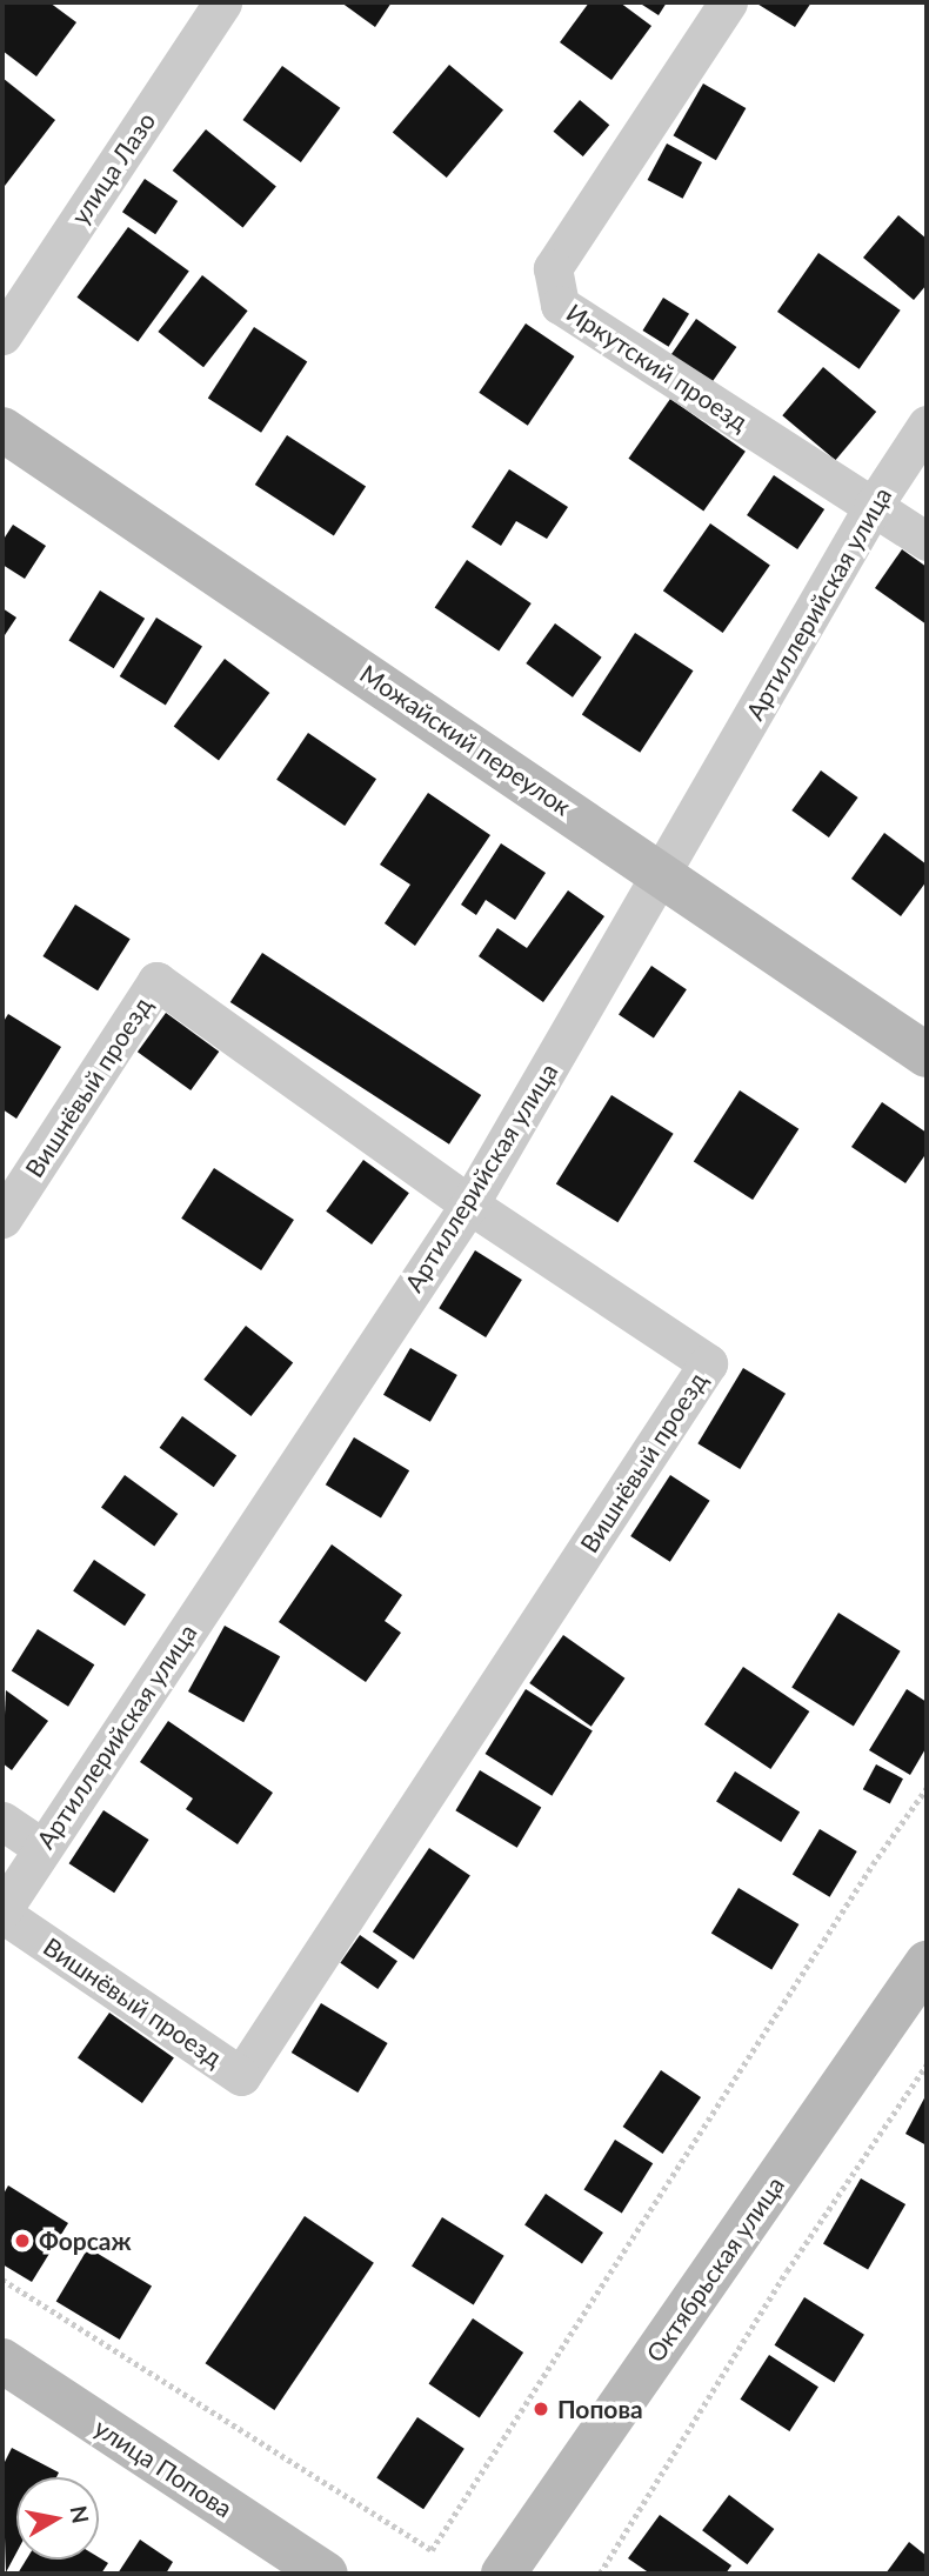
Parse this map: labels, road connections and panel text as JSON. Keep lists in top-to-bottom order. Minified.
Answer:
{"streets":{"street":["улица Лазо","Иркутский проезд","Артиллерийская улица","Можайский переулок","Вишнёвый проезд","Октябрьская улица","улица Попова"]},"crossings":[["Иркутский проезд","Артиллерийская улица"],["Артиллерийская улица","Можайский переулок"],["Артиллерийская улица","Вишнёвый проезд"]],"places":["Форсаж","Попова"],"north":"right"}
